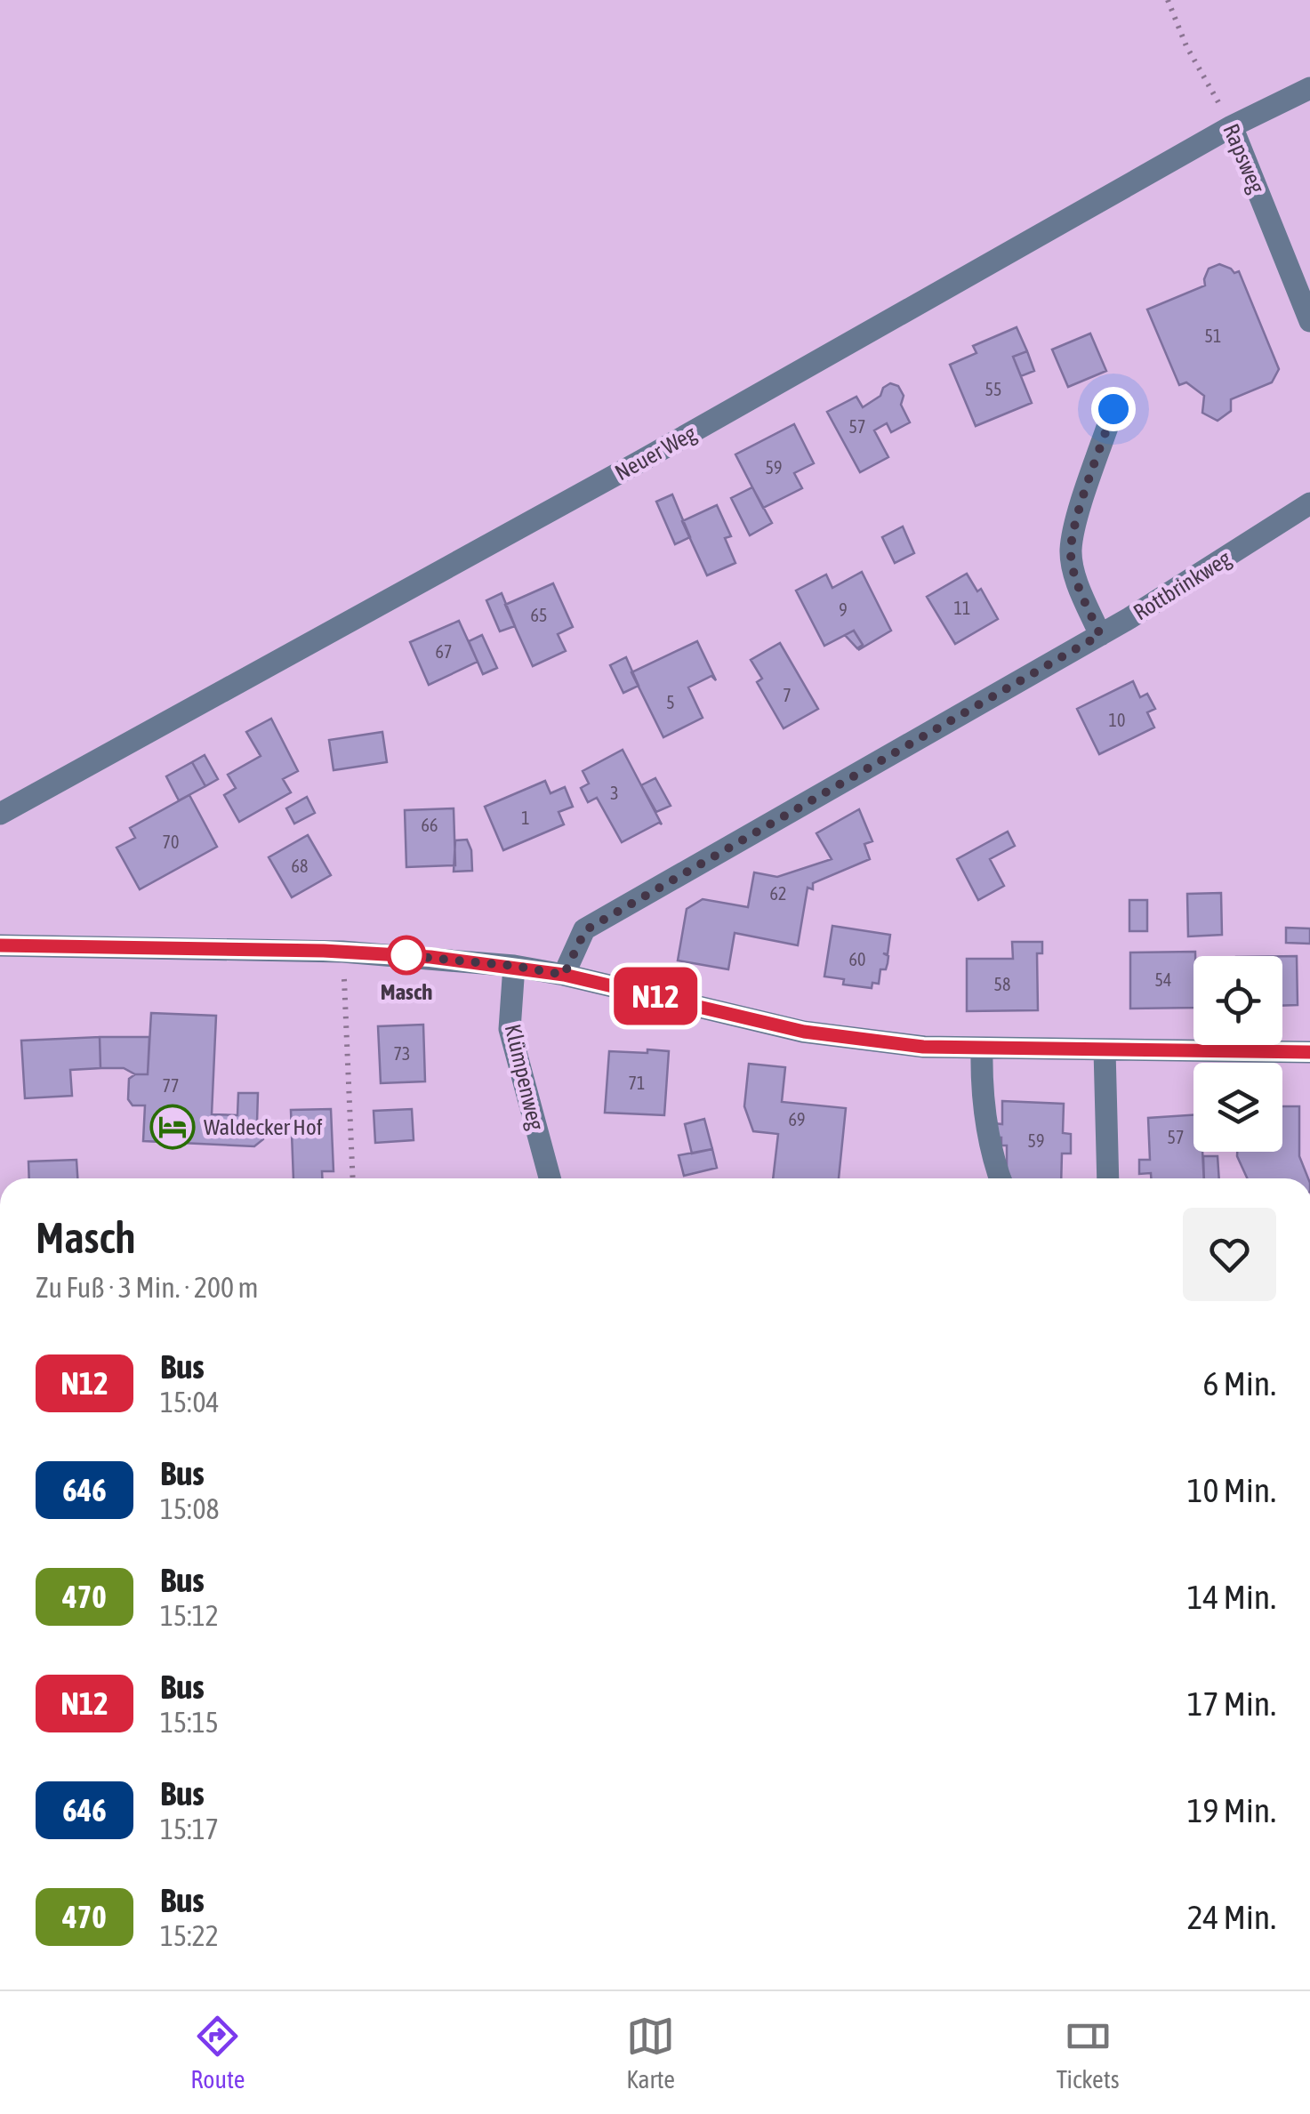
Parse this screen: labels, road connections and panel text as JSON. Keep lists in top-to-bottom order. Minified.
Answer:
{"streets":{"street":["Rapsweg","Neuer Weg","Rottbrinkweg","Klümpenweg"]},"crossings":[["Rapsweg","Neuer Weg"]],"places":{"other":["Masch"],"hotel":["Waldecker Hof"]},"lines":["bus line N12"],"house_numbers":["51","55","57","59","11","9","65","67","7","5","10","3","1","66","70","68","62","60","54","58","73","71","77","69","57","59"],"page":{"on_map":"N12","heading":["Masch","Zu Fuß · 3 Min. · 200 m"],"list":[{"mark":"N12","name":"Bus","note":"15:04","value":"6 Min."},{"mark":"646","name":"Bus","note":"15:08","value":"10 Min."},{"mark":"470","name":"Bus","note":"15:12","value":"14 Min."},{"mark":"N12","name":"Bus","note":"15:15","value":"17 Min."},{"mark":"646","name":"Bus","note":"15:17","value":"19 Min."},{"mark":"470","name":"Bus","note":"15:22","value":"24 Min."}],"tabs":["Route","Karte","Tickets"]}}
